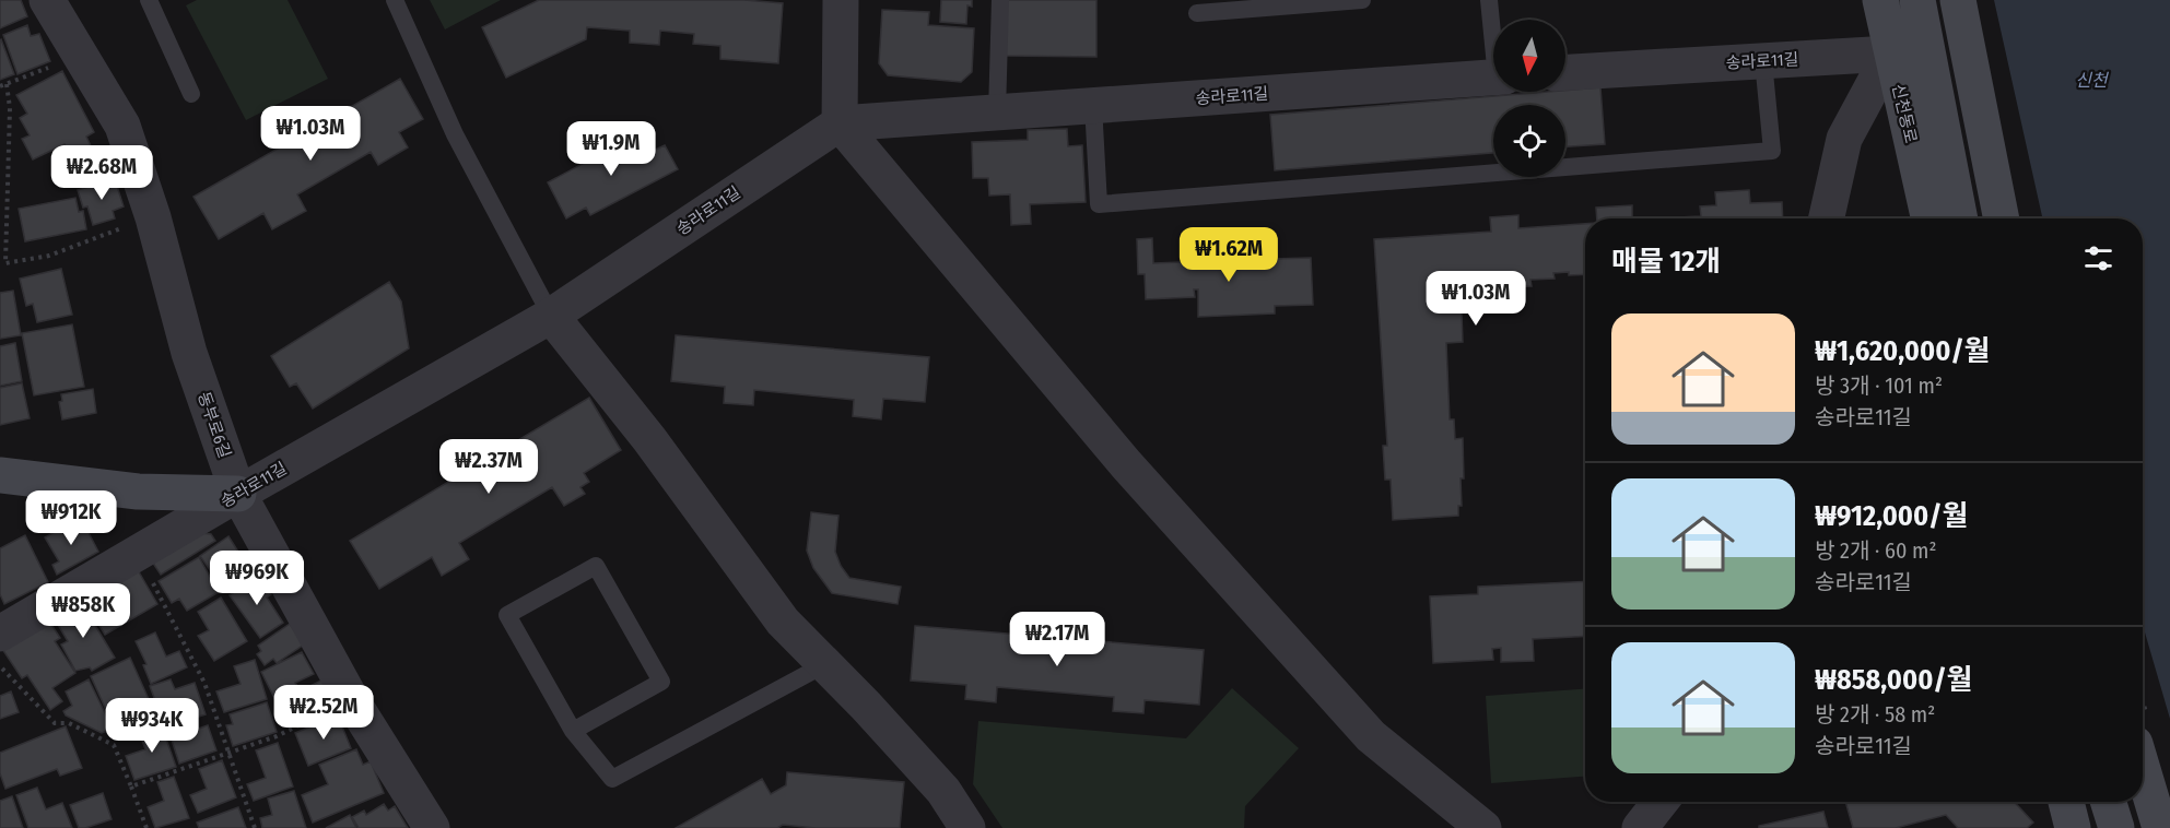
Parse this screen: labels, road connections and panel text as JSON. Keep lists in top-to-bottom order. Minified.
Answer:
{"streets":{"main road":["신천동로"],"street":["송라로11길","동부로6길"]},"crossings":[["송라로11길","신천동로"],["송라로11길","동부로6길"]],"water":["신천"],"north":"bottom","page":{"price":["₩1.03M","₩1.9M","₩2.68M","₩1.62M","₩1.03M","₩2.37M","₩912K","₩969K","₩858K","₩2.17M","₩2.52M","₩934K"],"heading":"매물 12개","list":[{"name":"₩1,620,000/월","note":"방 3개 · 101 m² · 송라로11길"},{"name":"₩912,000/월","note":"방 2개 · 60 m² · 송라로11길"},{"name":"₩858,000/월","note":"방 2개 · 58 m² · 송라로11길"}]}}
